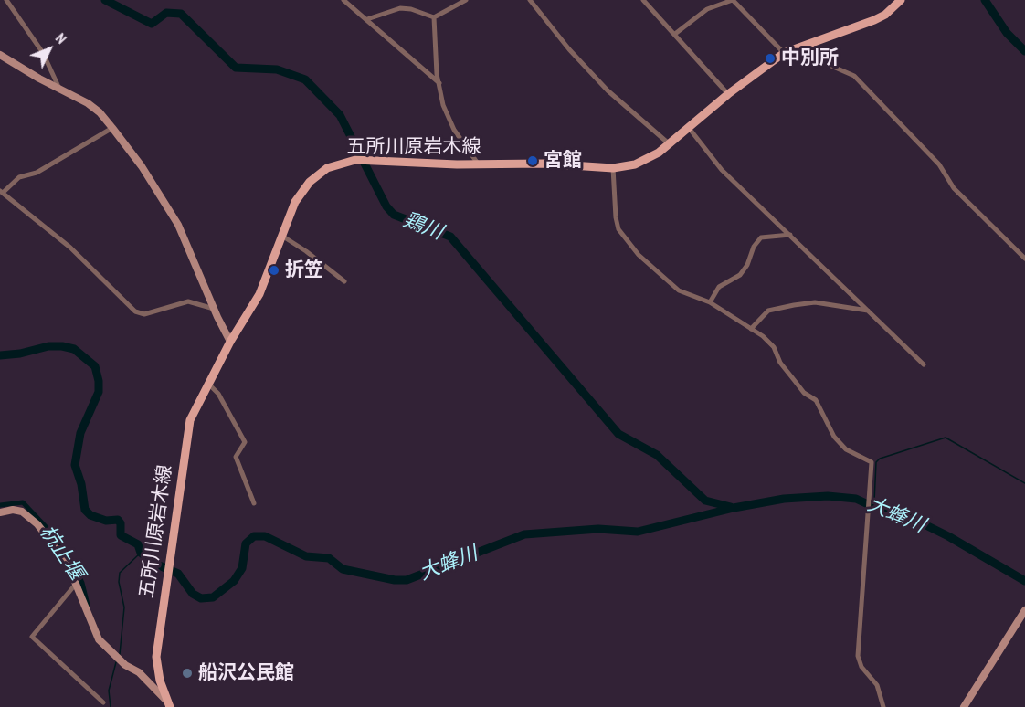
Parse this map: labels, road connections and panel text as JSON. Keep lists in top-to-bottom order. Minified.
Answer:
{"streets":{"main road":["五所川原岩木線"]},"water":["鶏川","大蜂川","杭止堰"],"places":["中別所","宮館","折笠","船沢公民館"],"north":"top right"}
